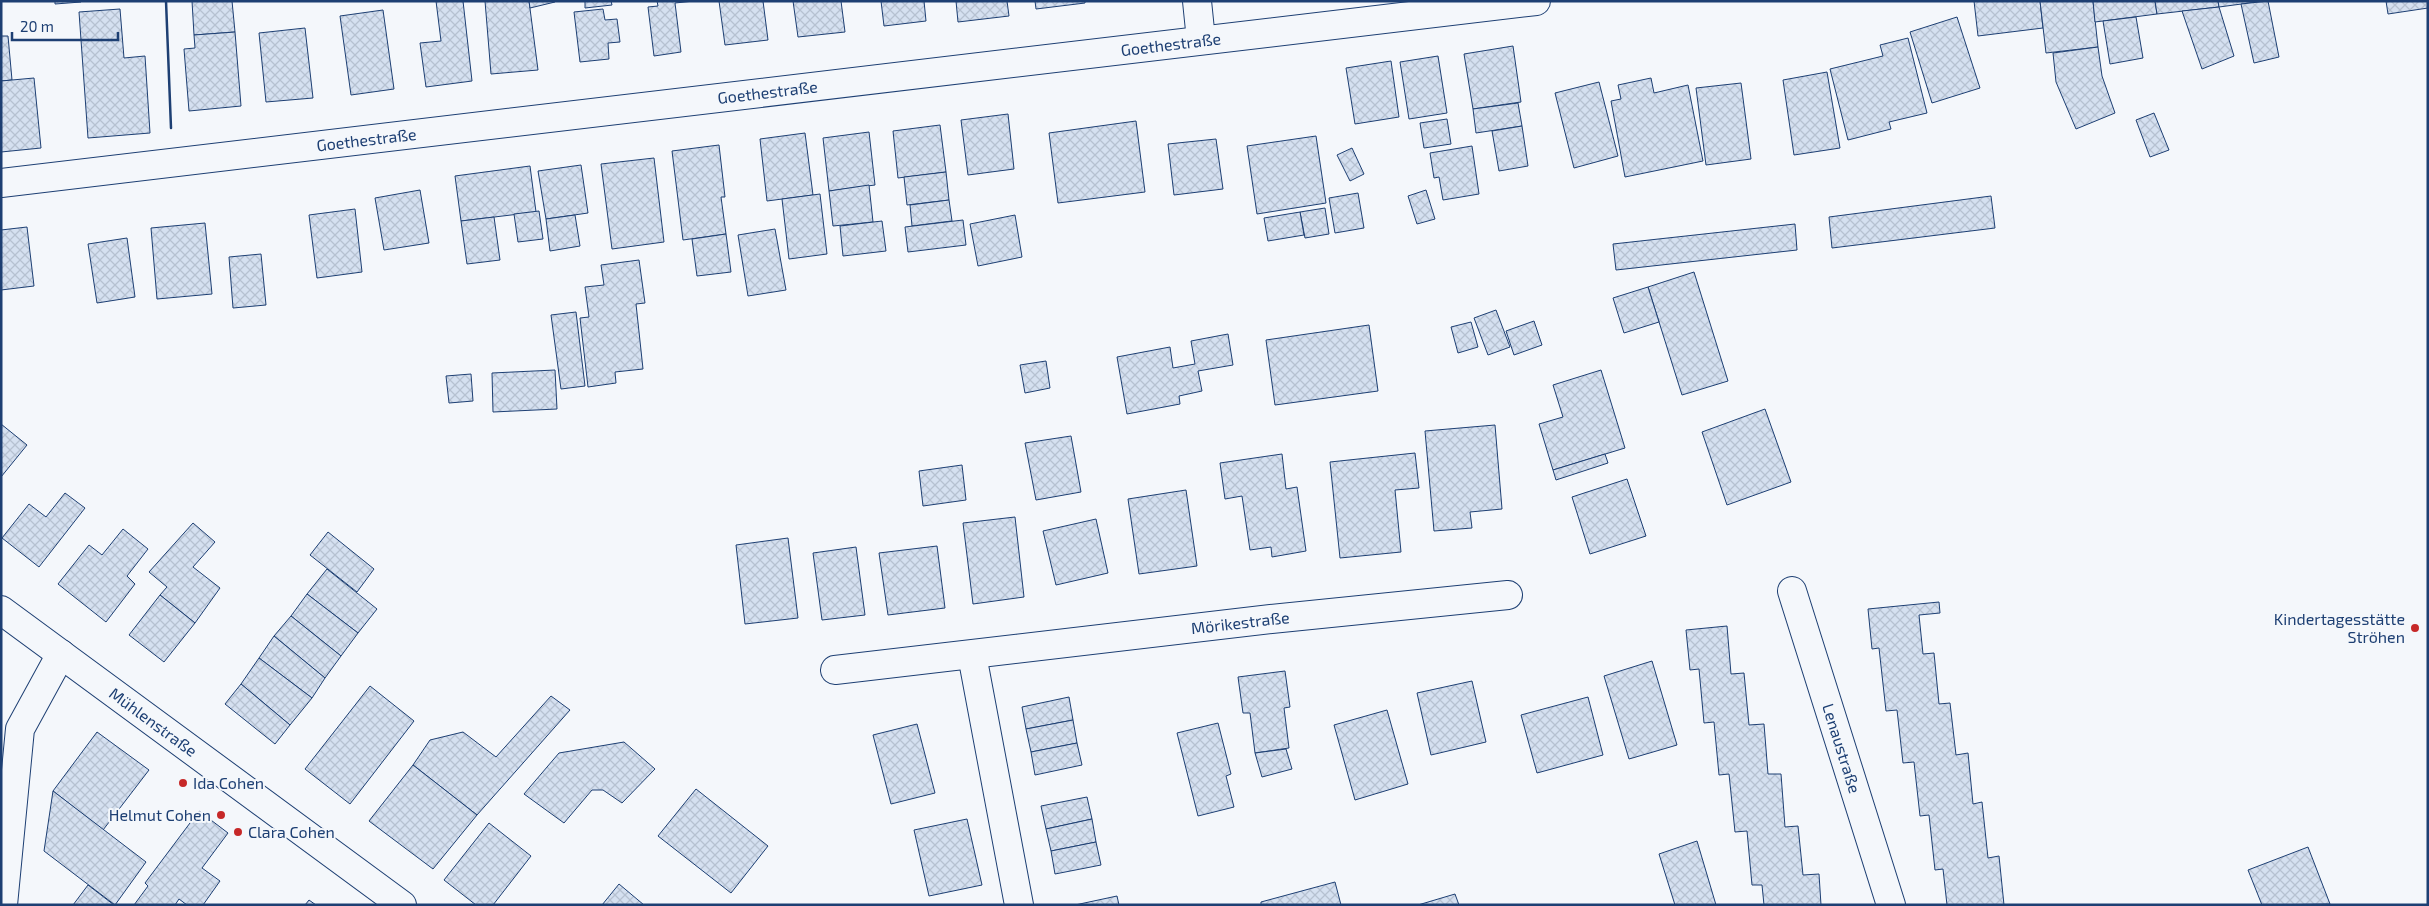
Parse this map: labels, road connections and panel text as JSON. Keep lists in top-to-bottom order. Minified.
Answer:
{"streets":{"street":["Goethestraße","Mörikestraße","Mühlenstraße","Lenaustraße"]},"places":["Kindertagesstätte Ströhen","Ida Cohen","Helmut Cohen","Clara Cohen"],"scale_bar":"20 m"}
